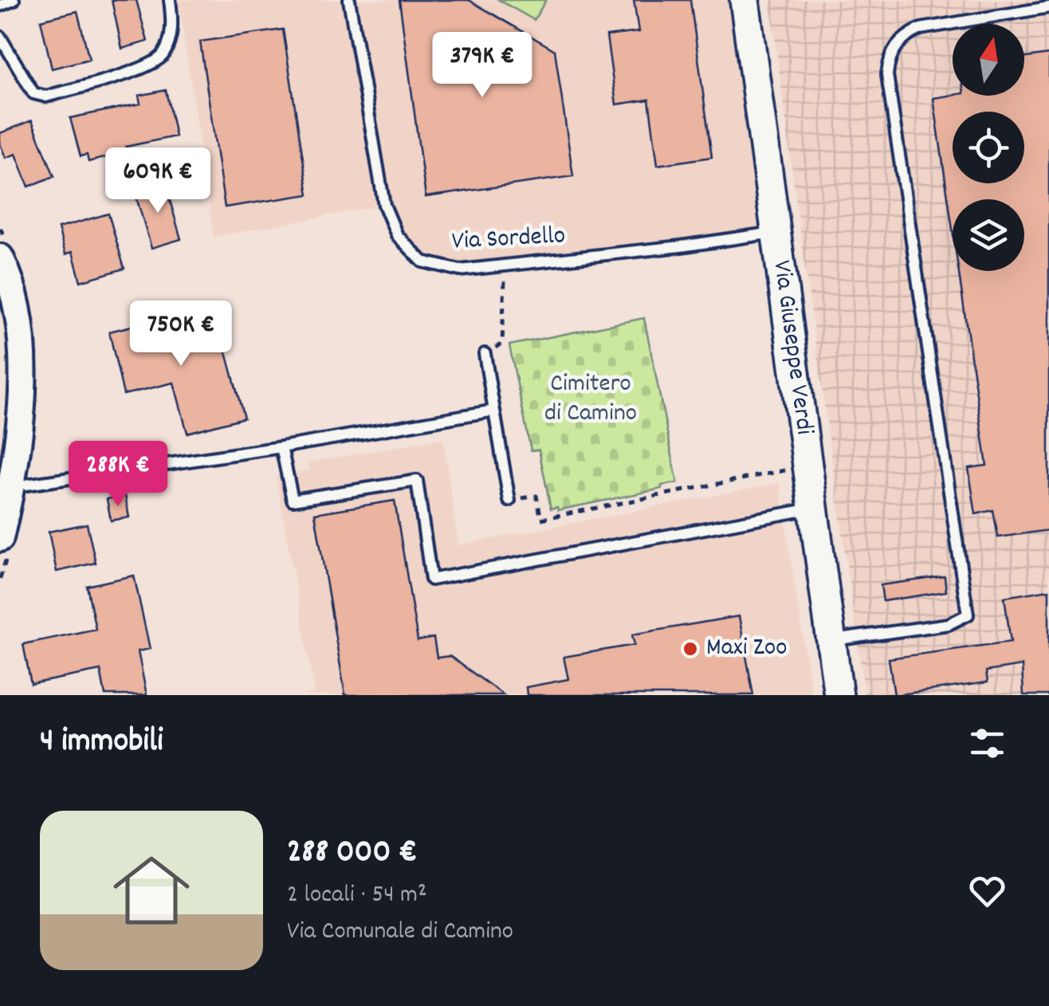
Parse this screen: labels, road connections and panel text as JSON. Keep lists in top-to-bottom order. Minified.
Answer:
{"streets":{"main road":["Via Giuseppe Verdi"],"lane":["Via Sordello"]},"crossings":[["Via Sordello","Via Giuseppe Verdi"]],"parks":["Cimitero di Camino"],"places":["Maxi Zoo"],"north":"top","page":{"price":["379K €","609K €","750K €","288K €"],"heading":"4 immobili","list":[{"name":"288 000 €","note":"2 locali · 54 m² · Via Comunale di Camino"}]}}
